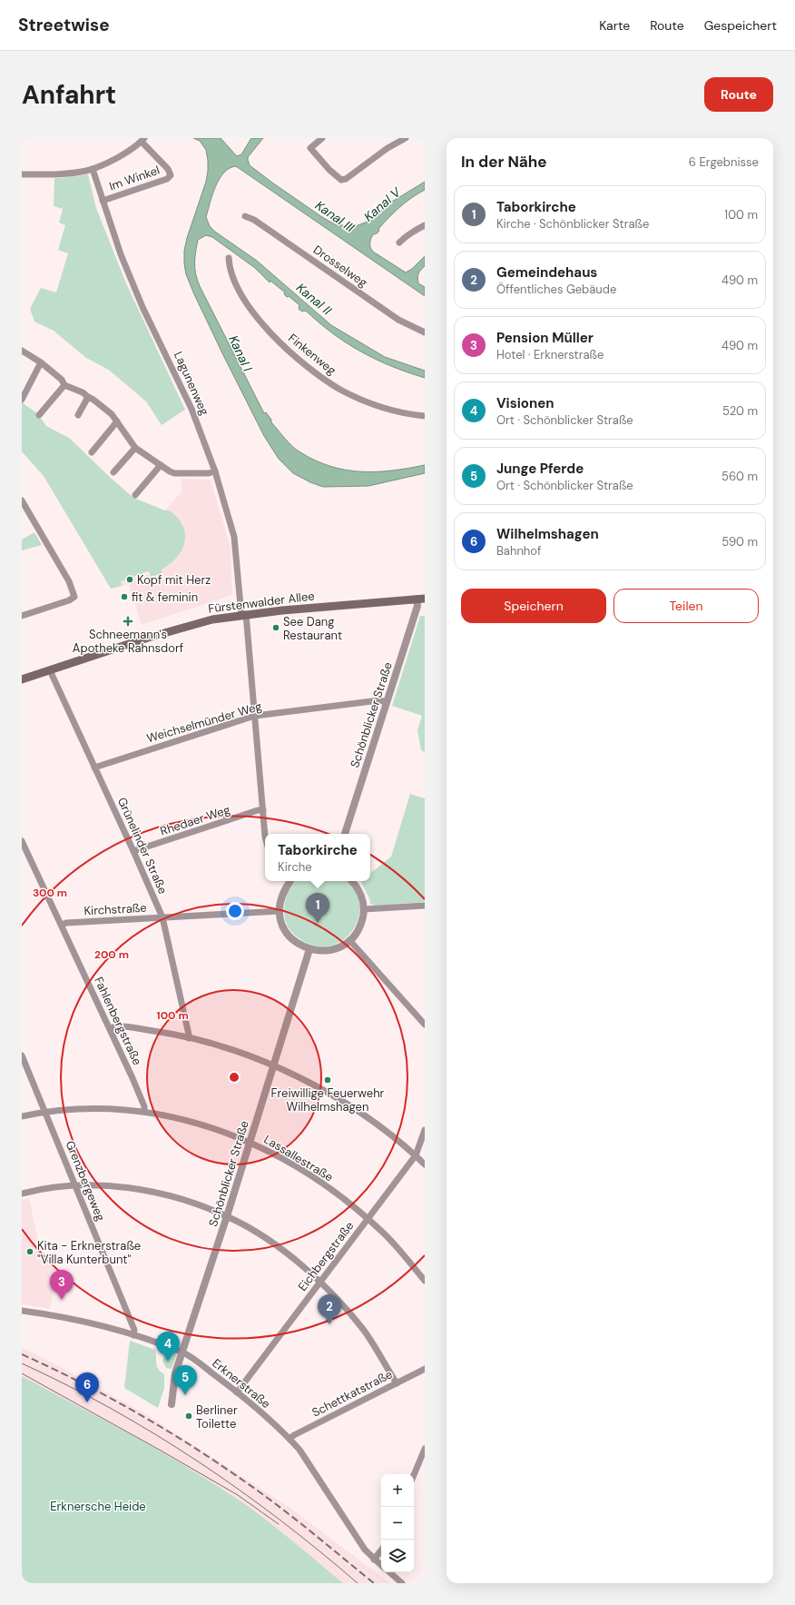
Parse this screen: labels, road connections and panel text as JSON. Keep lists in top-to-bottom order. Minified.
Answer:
{"streets":{"main road":["Fürstenwalder Allee"],"street":["Im Winkel","Drosselweg","Finkenweg","Lagunenweg","Schönblicker Straße","Weichselmünder Weg","Rhedaer Weg","Grünelinder Straße","Kirchstraße","Fahlenbergstraße","Lassallestraße","Grenzbergeweg","Eichbergstraße","Erknerstraße","Schettkatstraße"]},"crossings":[["Im Winkel","Lagunenweg"],["Lagunenweg","Fürstenwalder Allee"],["Lagunenweg","Weichselmünder Weg"],["Lagunenweg","Rhedaer Weg"],["Fürstenwalder Allee","Schönblicker Straße"],["Fürstenwalder Allee","Grünelinder Straße"],["Schönblicker Straße","Weichselmünder Weg"],["Schönblicker Straße","Lassallestraße"],["Schönblicker Straße","Erknerstraße"],["Weichselmünder Weg","Grünelinder Straße"],["Rhedaer Weg","Grünelinder Straße"],["Grünelinder Straße","Kirchstraße"],["Kirchstraße","Fahlenbergstraße"],["Fahlenbergstraße","Lassallestraße"],["Lassallestraße","Grenzbergeweg"],["Lassallestraße","Eichbergstraße"],["Grenzbergeweg","Erknerstraße"],["Eichbergstraße","Erknerstraße"],["Erknerstraße","Schettkatstraße"]],"water":["Kanal V","Kanal III","Kanal II","Kanal I"],"parks":["Erknersche Heide"],"places":{"other":["Kopf mit Herz","fit & feminin","See Dang Restaurant","Freiwillige Feuerwehr Wilhelmshagen","Kita - Erknerstraße \"Villa Kunterbunt\"","Berliner Toilette"],"health":["Schneemann's Apotheke Rahnsdorf"]},"page":{"header":"Streetwise","nav":["Karte","Route","Gespeichert"],"buttons":["Route",["Speichern","Teilen"]],"title":"Anfahrt","heading":["In der Nähe","6 Ergebnisse"],"list":[{"mark":"1","name":"Taborkirche","note":"Kirche · Schönblicker Straße","value":"100 m"},{"mark":"2","name":"Gemeindehaus","note":"Öffentliches Gebäude","value":"490 m"},{"mark":"3","name":"Pension Müller","note":"Hotel · Erknerstraße","value":"490 m"},{"mark":"4","name":"Visionen","note":"Ort · Schönblicker Straße","value":"520 m"},{"mark":"5","name":"Junge Pferde","note":"Ort · Schönblicker Straße","value":"560 m"},{"mark":"6","name":"Wilhelmshagen","note":"Bahnhof","value":"590 m"}],"popup":["Taborkirche","Kirche"],"pins":["1","3","2","4","5","6"],"map_buttons":["+","−"]},"rings":["300 m","200 m","100 m"]}
